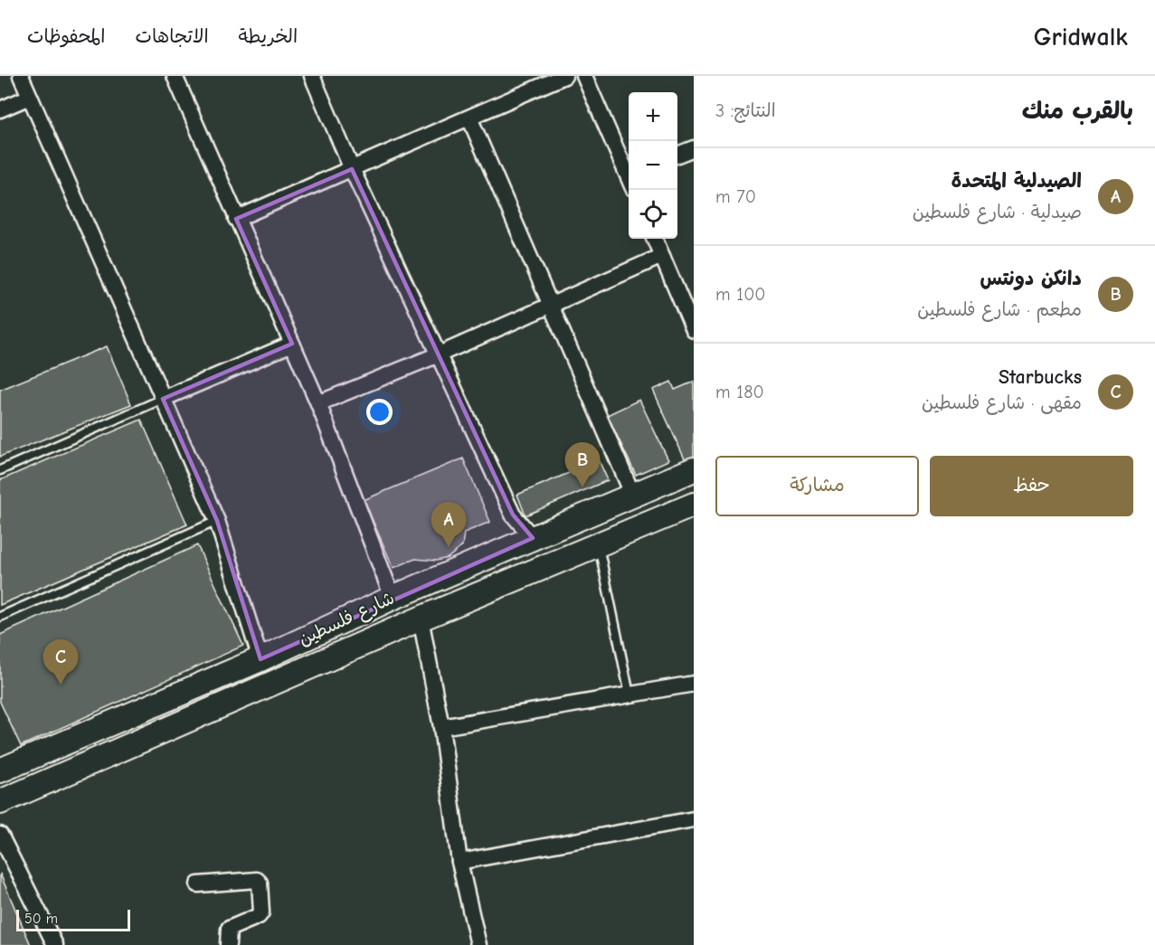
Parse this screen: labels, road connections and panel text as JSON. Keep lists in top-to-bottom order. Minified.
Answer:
{"streets":{"main road":["شارع فلسطين"]},"scale_bar":"50 m","page":{"header":"Gridwalk","nav":["الخريطة","الاتجاهات","المحفوظات"],"heading":["بالقرب منك","النتائج: 3"],"map_buttons":["+","−"],"list":[{"mark":"A","name":"الصيدلية المتحدة","note":"صيدلية · شارع فلسطين","value":"70 m"},{"mark":"B","name":"دانكن دونتس","note":"مطعم · شارع فلسطين","value":"100 m"},{"mark":"C","name":"Starbucks","note":"مقهى · شارع فلسطين","value":"180 m"}],"buttons":["حفظ","مشاركة"],"pins":["B","A","C"],"scale":"50 m"}}
